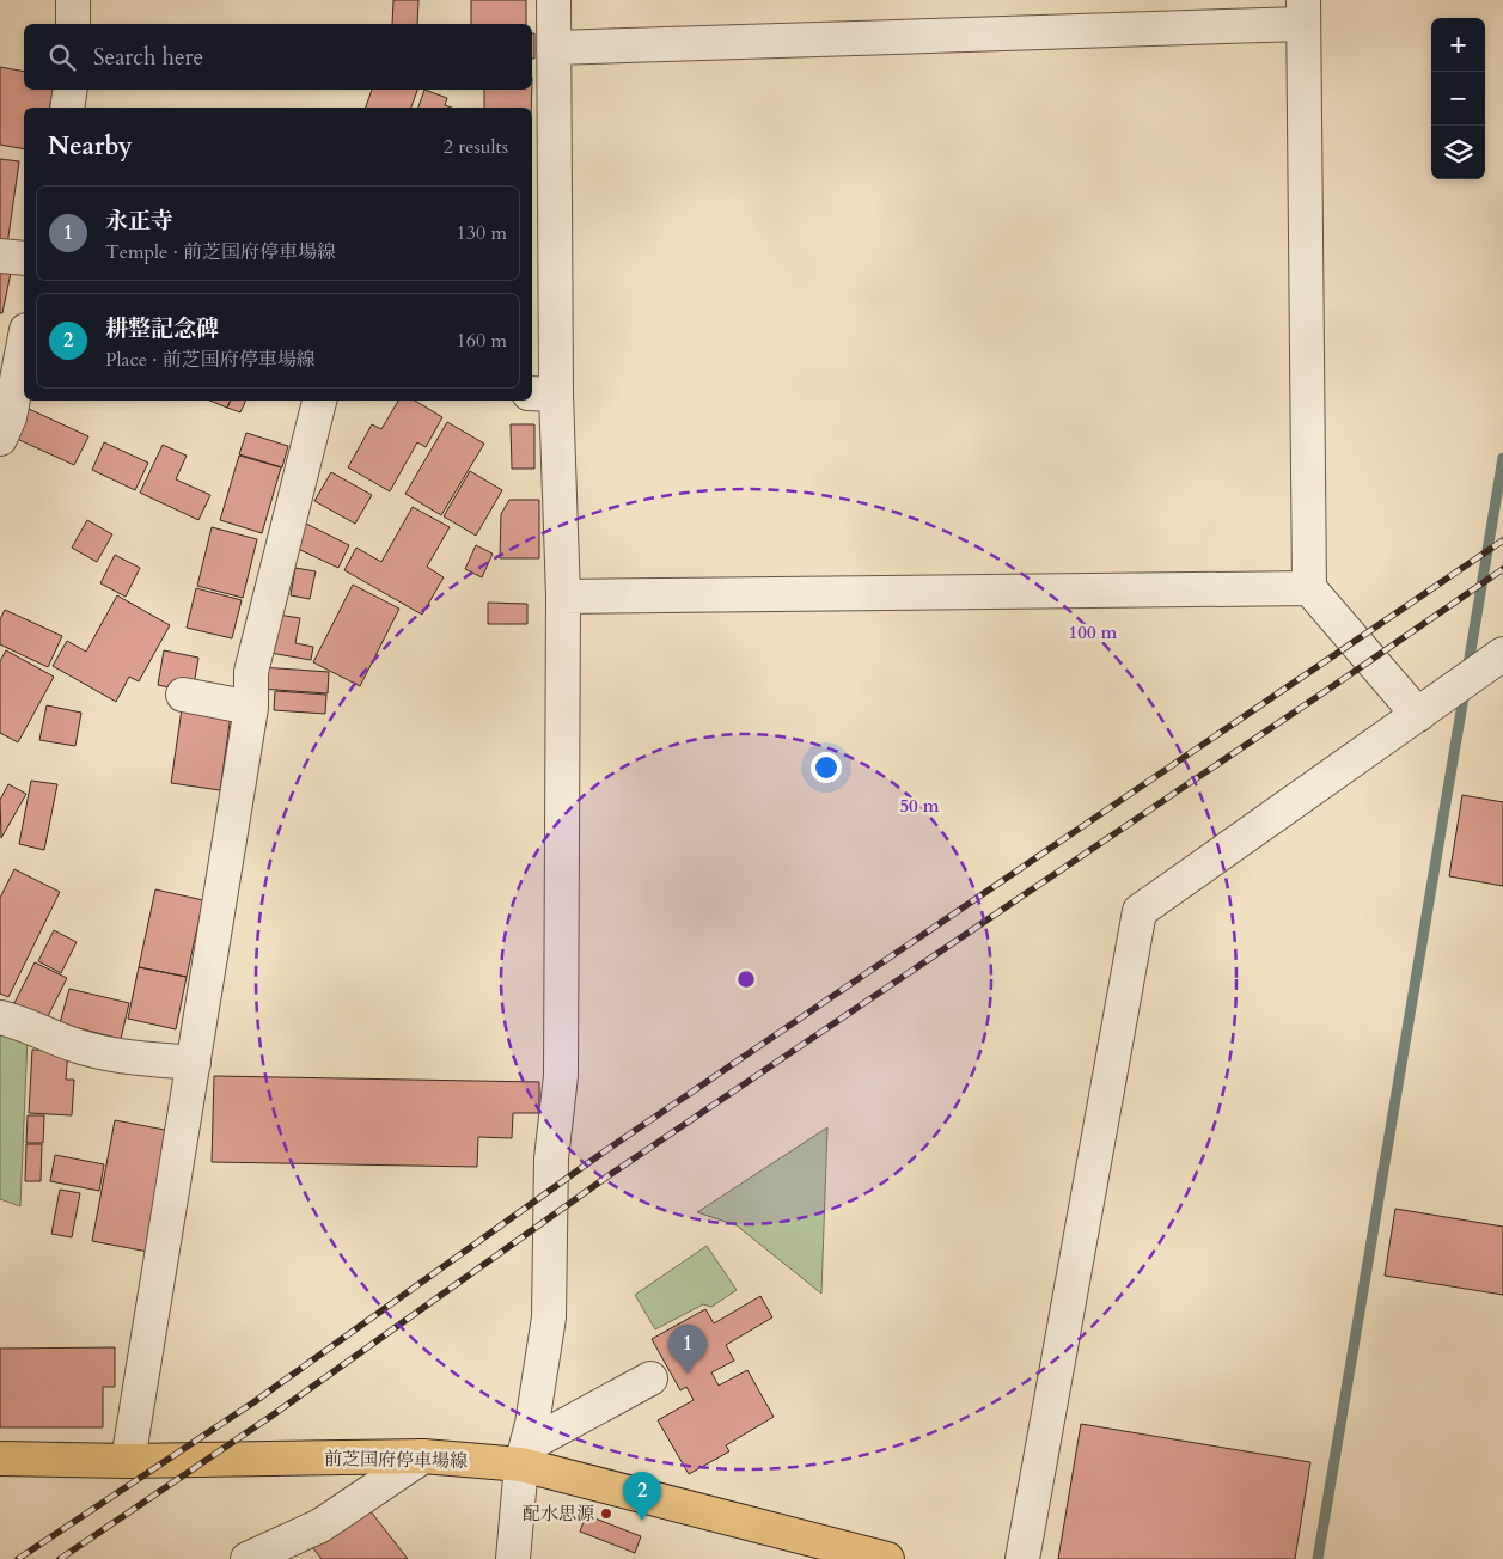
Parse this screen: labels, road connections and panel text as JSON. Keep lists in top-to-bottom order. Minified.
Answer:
{"streets":{"main road":["前芝国府停車場線"]},"places":["配水思源"],"page":{"map_buttons":["+","−"],"search":"Search here","heading":["Nearby","2 results"],"list":[{"mark":"1","name":"永正寺","note":"Temple · 前芝国府停車場線","value":"130 m"},{"mark":"2","name":"耕整記念碑","note":"Place · 前芝国府停車場線","value":"160 m"}],"pins":["1","2"]},"rings":["100 m","50 m"]}
